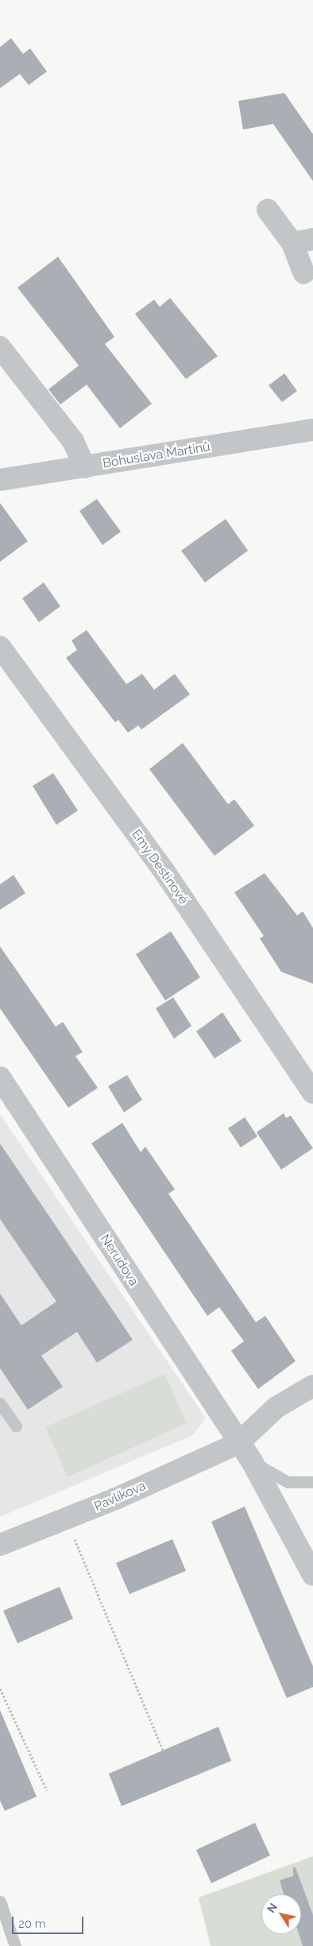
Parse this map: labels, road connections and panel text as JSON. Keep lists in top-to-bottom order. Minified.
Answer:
{"streets":{"street":["Bohuslava Martinů","Emy Destinové","Nerudova","Pavlíkova"]},"crossings":[["Nerudova","Pavlíkova"]],"scale_bar":"20 m","north":"top left"}
